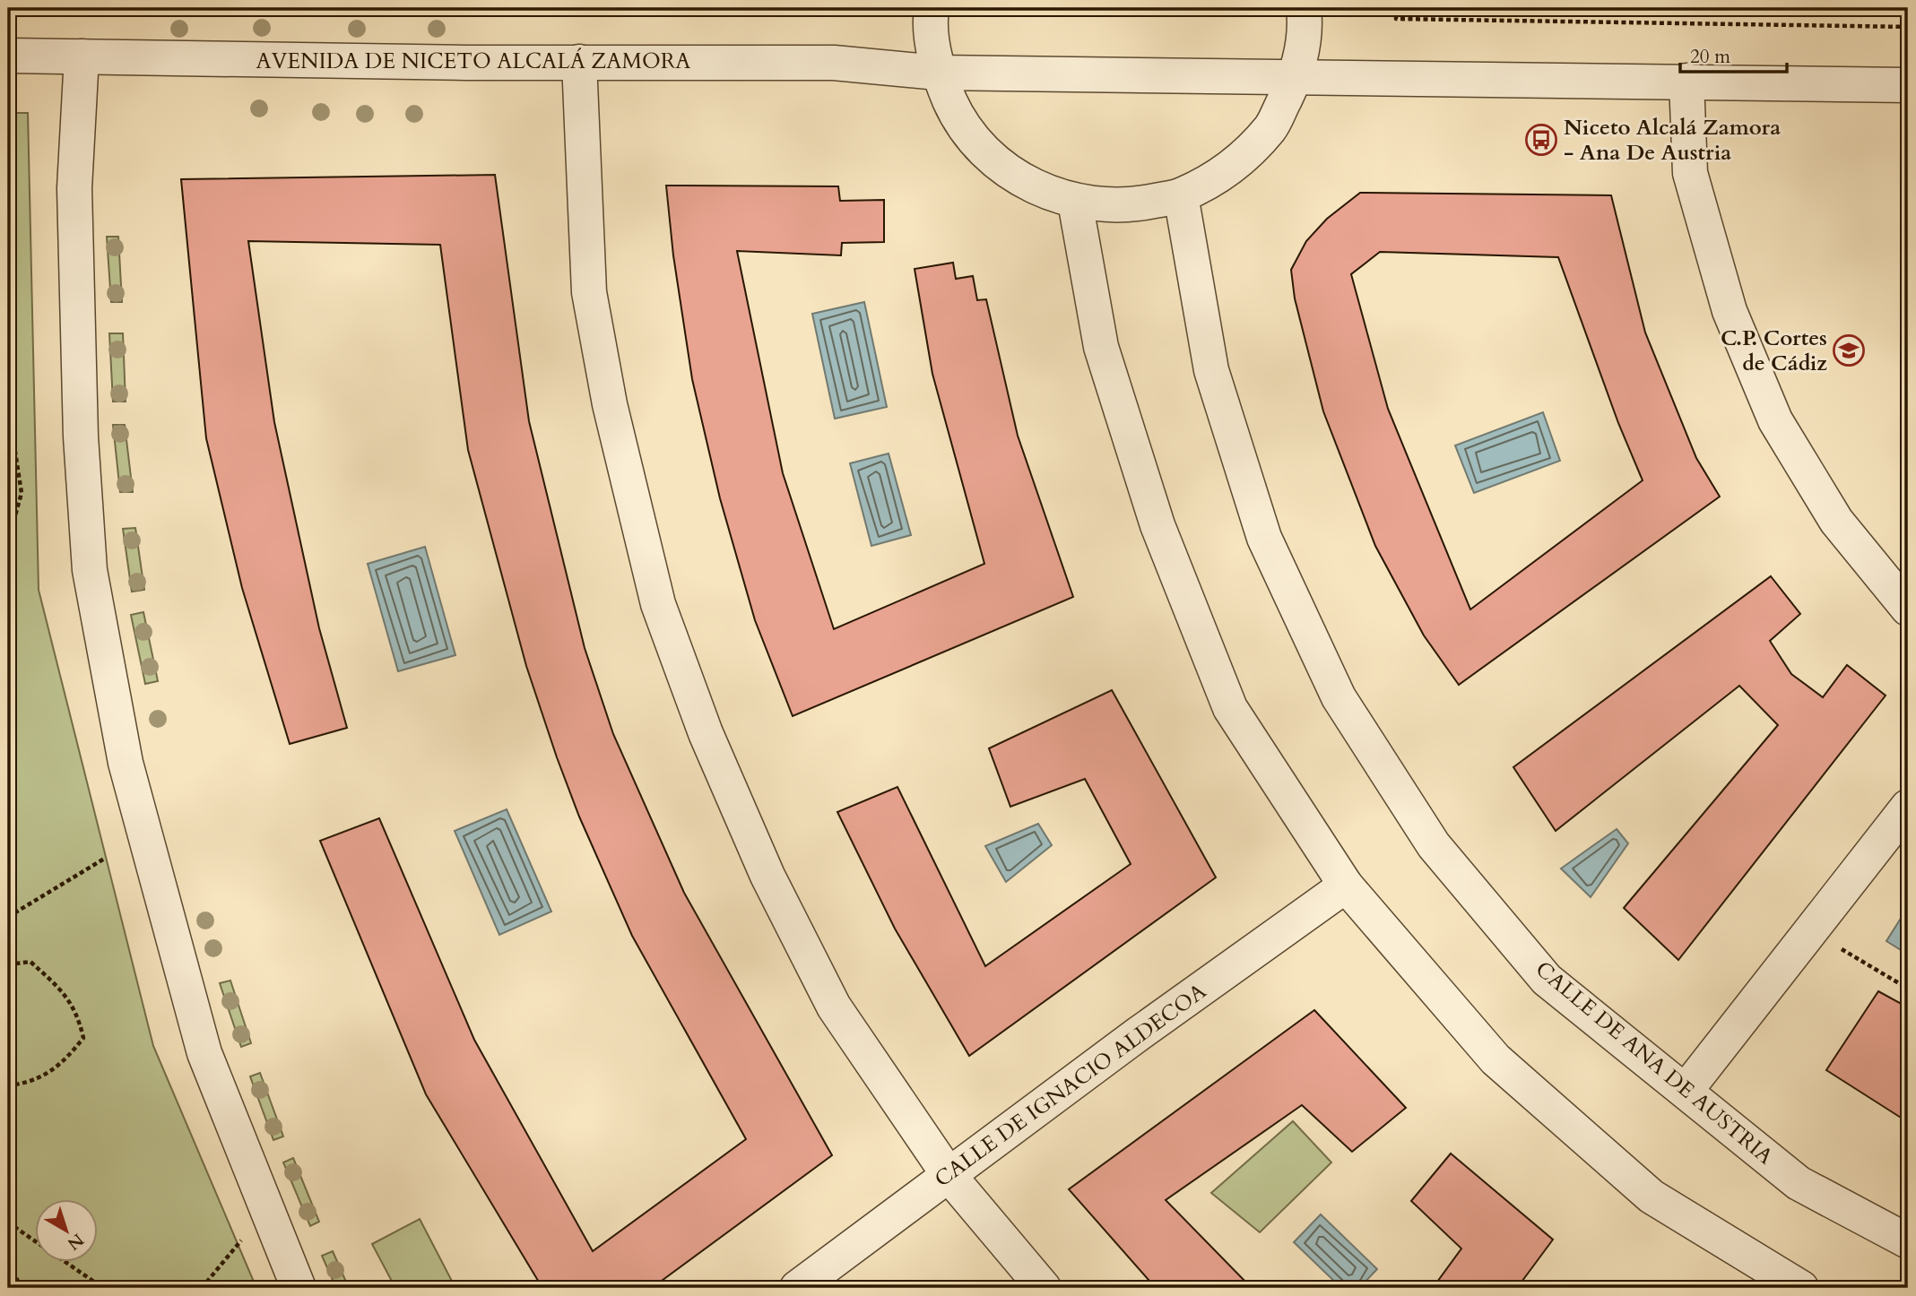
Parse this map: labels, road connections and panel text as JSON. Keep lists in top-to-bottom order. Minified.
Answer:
{"streets":{"street":["AVENIDA DE NICETO ALCALÁ ZAMORA","CALLE DE ANA DE AUSTRIA","CALLE DE IGNACIO ALDECOA"]},"places":{"bus stop":["Niceto Alcalá Zamora - Ana De Austria"],"school or university":["C.P. Cortes de Cádiz"]},"scale_bar":"20 m","north":"bottom right"}
